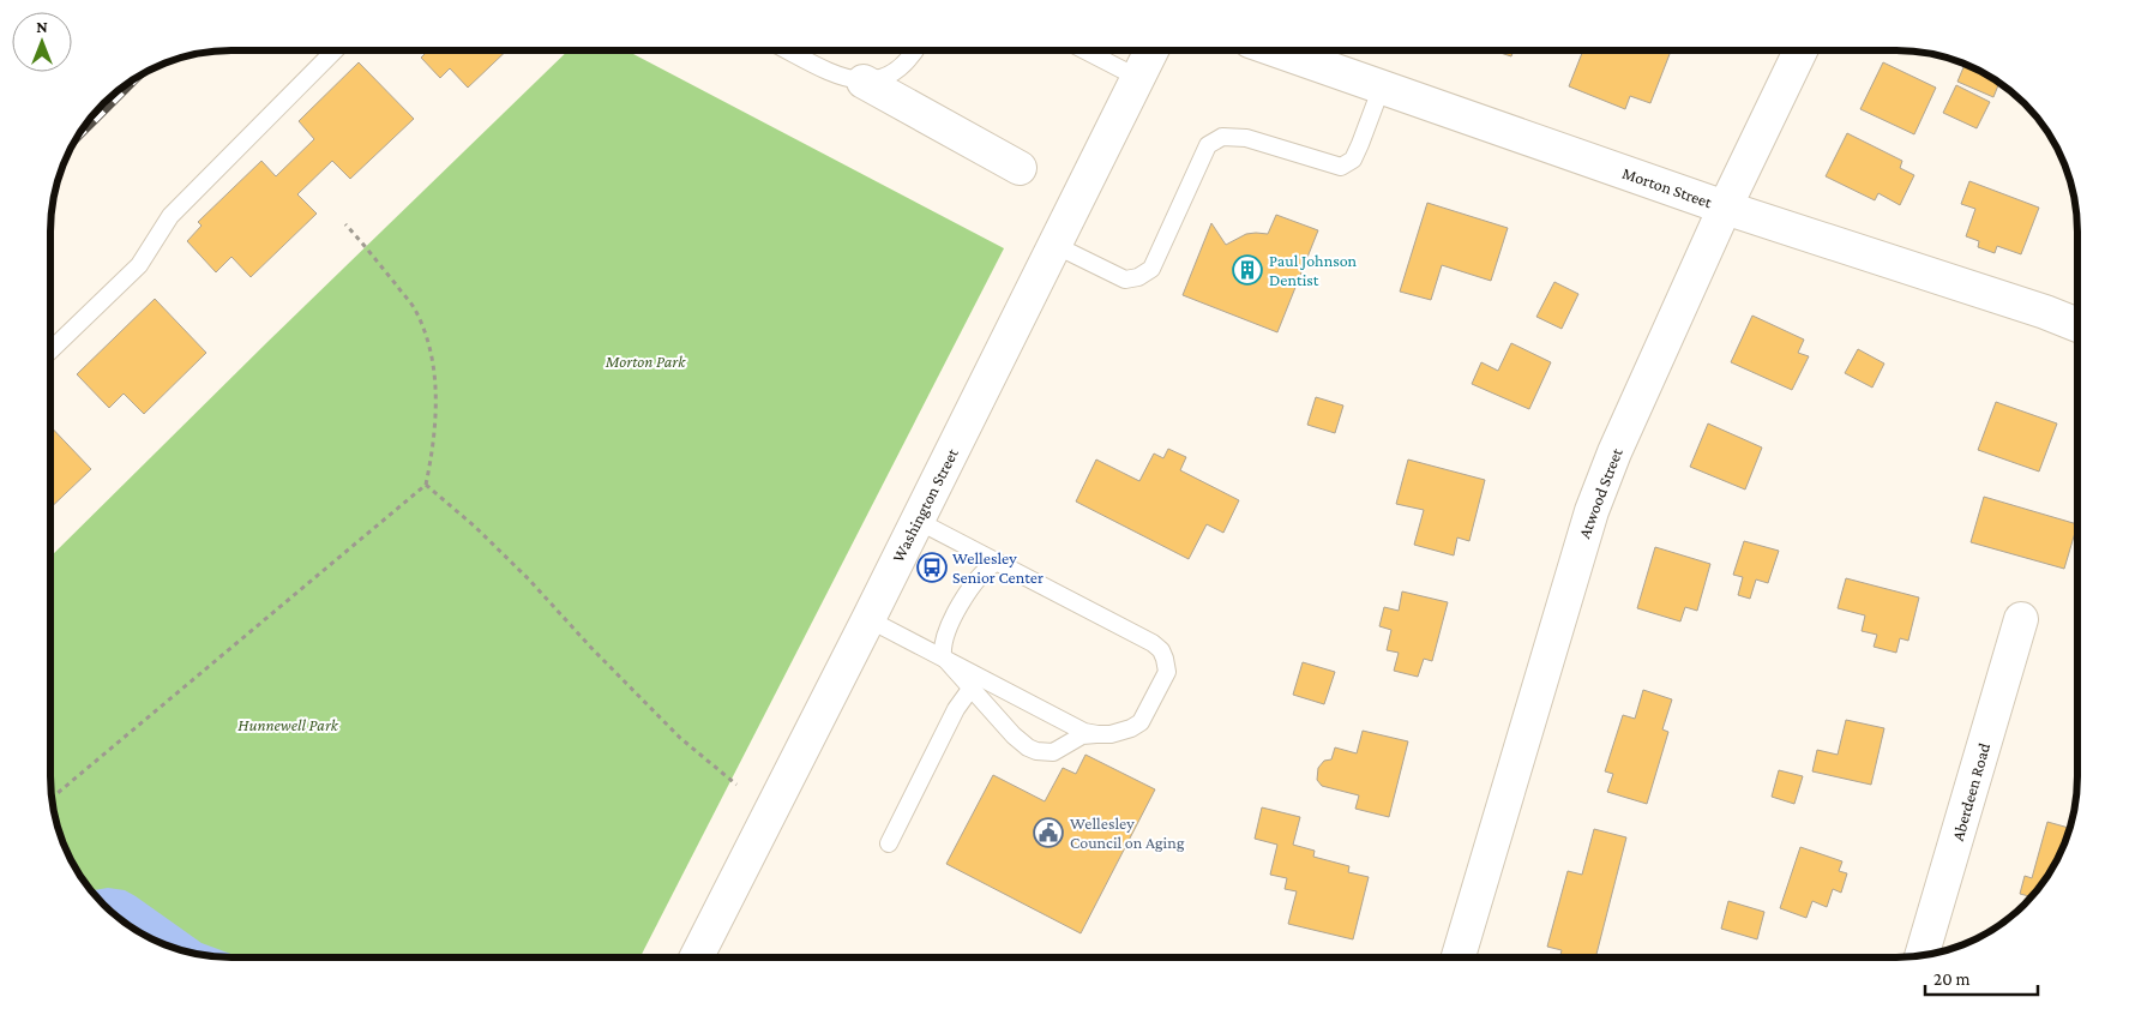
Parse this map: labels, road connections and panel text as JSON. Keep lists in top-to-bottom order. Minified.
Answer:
{"streets":{"street":["Morton Street","Atwood Street","Washington Street","Aberdeen Road"]},"crossings":[["Morton Street","Atwood Street"]],"parks":["Morton Park","Hunnewell Park"],"places":{"building":["Paul Johnson Dentist"],"bus stop":["Wellesley Senior Center"],"public building":["Wellesley Council on Aging"]},"scale_bar":"20 m","north":"top"}
